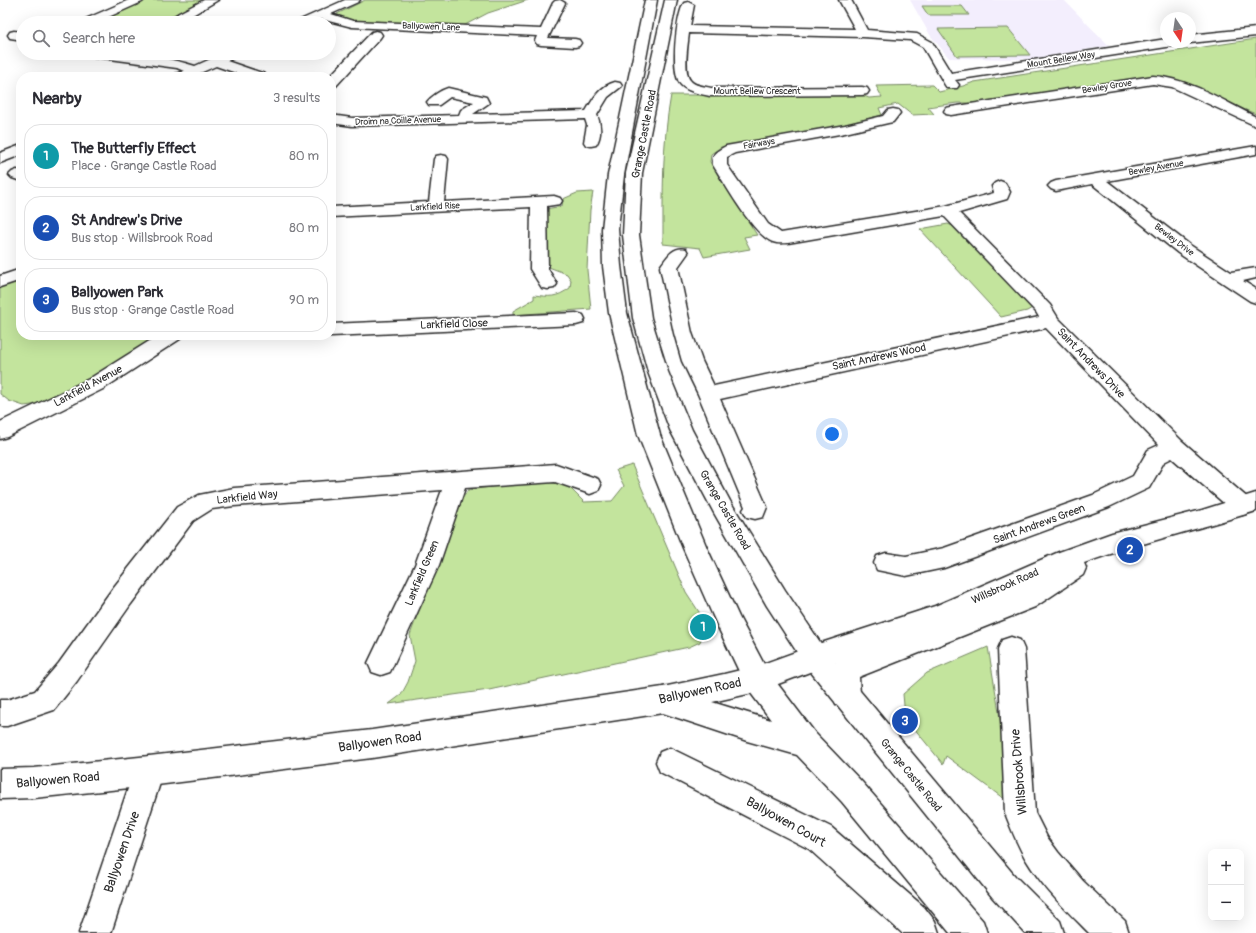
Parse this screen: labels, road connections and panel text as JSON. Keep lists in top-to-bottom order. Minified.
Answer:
{"streets":{"street":["Ballyowen Lane","Mount Bellew Way","Bewley Grove","Mount Bellew Crescent","Droim na Coille Avenue","Grange Castle Road","Fairways","Bewley Avenue","Larkfield Rise","Bewley Drive","Larkfield Close","Saint Andrews Wood","Saint Andrews Drive","Larkfield Avenue","Larkfield Way","Saint Andrews Green","Larkfield Green","Willsbrook Road","Ballyowen Road","Willsbrook Drive","Ballyowen Court","Ballyowen Drive"]},"crossings":[["Mount Bellew Crescent","Grange Castle Road"],["Grange Castle Road","Willsbrook Road"],["Grange Castle Road","Ballyowen Road"],["Fairways","Saint Andrews Drive"],["Bewley Avenue","Bewley Drive"],["Saint Andrews Wood","Saint Andrews Drive"],["Saint Andrews Drive","Saint Andrews Green"],["Saint Andrews Drive","Willsbrook Road"],["Larkfield Way","Larkfield Green"],["Willsbrook Road","Ballyowen Road"],["Ballyowen Road","Ballyowen Drive"]],"north":"bottom","page":{"search":"Search here","heading":["Nearby","3 results"],"list":[{"mark":"1","name":"The Butterfly Effect","note":"Place · Grange Castle Road","value":"80 m"},{"mark":"2","name":"St Andrew's Drive","note":"Bus stop · Willsbrook Road","value":"80 m"},{"mark":"3","name":"Ballyowen Park","note":"Bus stop · Grange Castle Road","value":"90 m"}],"pins":["2","1","3"],"map_buttons":["+","−"]}}
